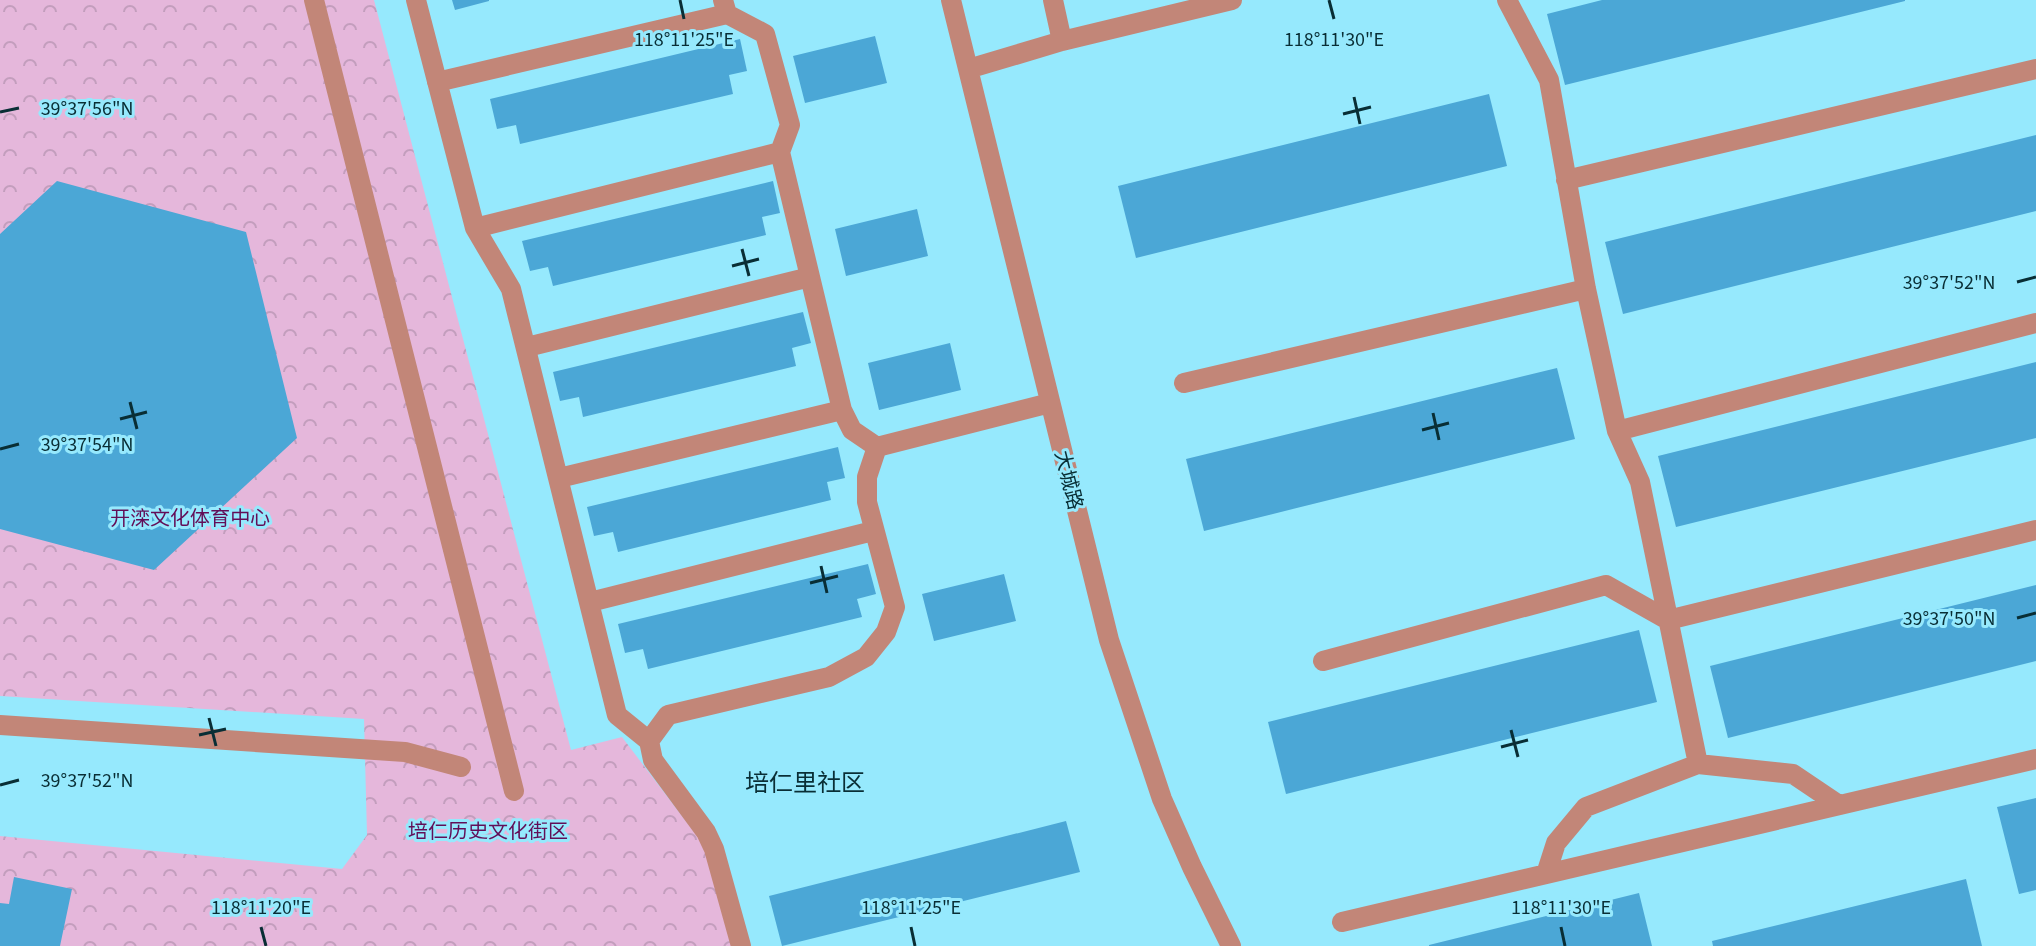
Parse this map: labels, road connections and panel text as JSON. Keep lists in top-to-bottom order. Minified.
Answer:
{"streets":{"street":["大城路"]},"districts":["培仁里社区"],"parks":["开滦文化体育中心","培仁历史文化街区"],"coordinates":["118°11'25\"E","118°11'30\"E","39°37'56\"N","39°37'52\"N","39°37'54\"N","39°37'50\"N","118°11'20\"E"]}
